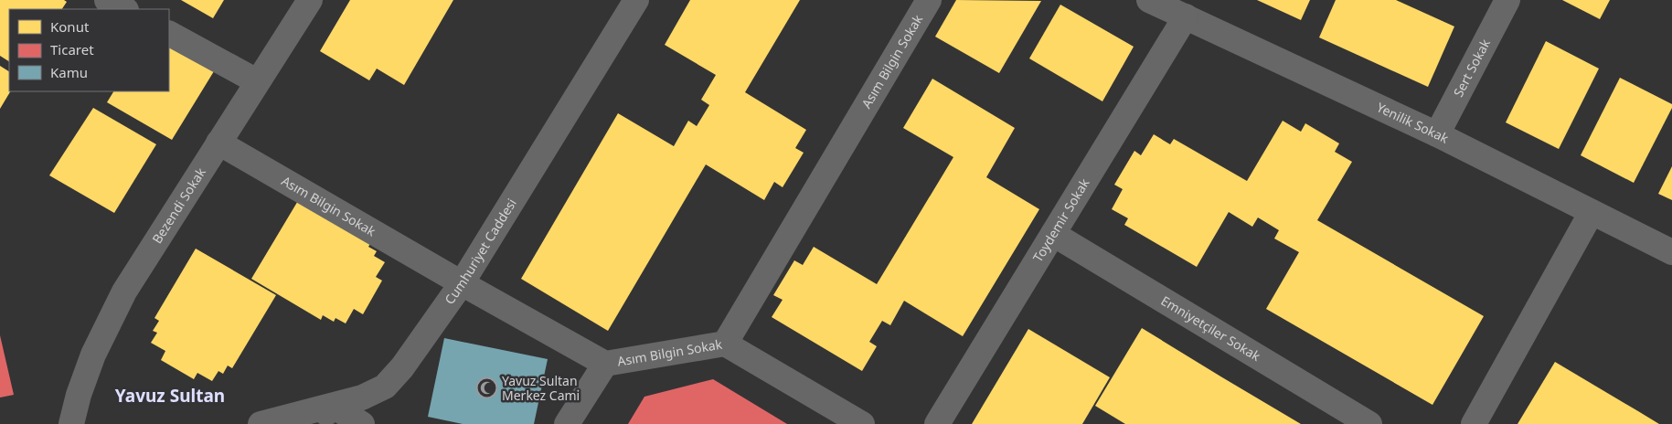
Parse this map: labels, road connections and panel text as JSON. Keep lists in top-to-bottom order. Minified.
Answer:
{"streets":{"street":["Asım Bilgin Sokak","Sert Sokak","Yenilik Sokak","Bezendi Sokak","Toydemir Sokak","Cumhuriyet Caddesi","Emniyetçiler Sokak"]},"crossings":[["Asım Bilgin Sokak","Bezendi Sokak"],["Asım Bilgin Sokak","Cumhuriyet Caddesi"],["Sert Sokak","Yenilik Sokak"],["Yenilik Sokak","Toydemir Sokak"],["Toydemir Sokak","Emniyetçiler Sokak"]],"districts":["Yavuz Sultan"],"places":{"mosque":["Yavuz Sultan Merkez Cami"]},"legend":["Konut","Ticaret","Kamu"]}
